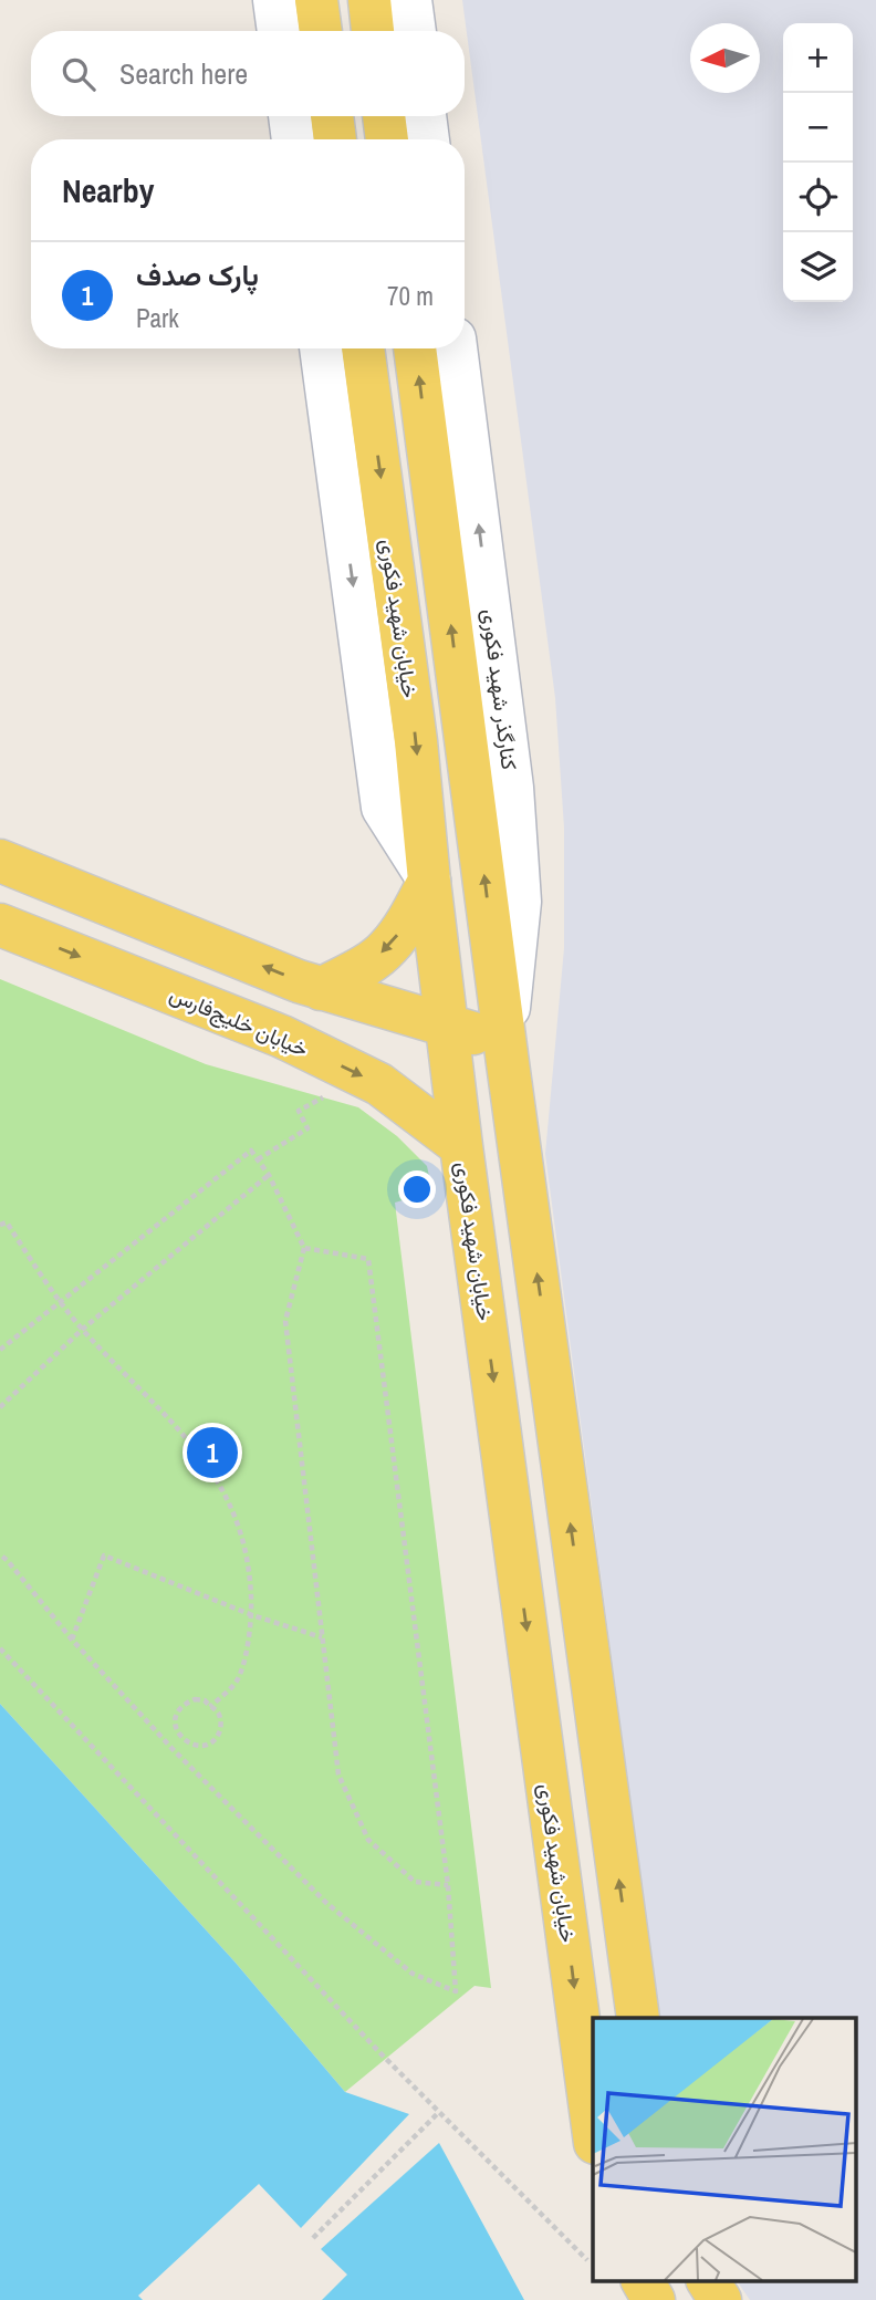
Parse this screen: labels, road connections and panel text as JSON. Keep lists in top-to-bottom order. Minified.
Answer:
{"streets":{"main road":["خیابان شهید فکوری","خیابان خلیج‌فارس"],"street":["کنارگذر شهید فکوری"]},"crossings":[["خیابان شهید فکوری","خیابان خلیج‌فارس"]],"north":"left","page":{"map_buttons":["+","−"],"search":"Search here","heading":"Nearby","list":[{"mark":"1","name":"پارک صدف","note":"Park","value":"70 m"}],"pins":"1"}}
